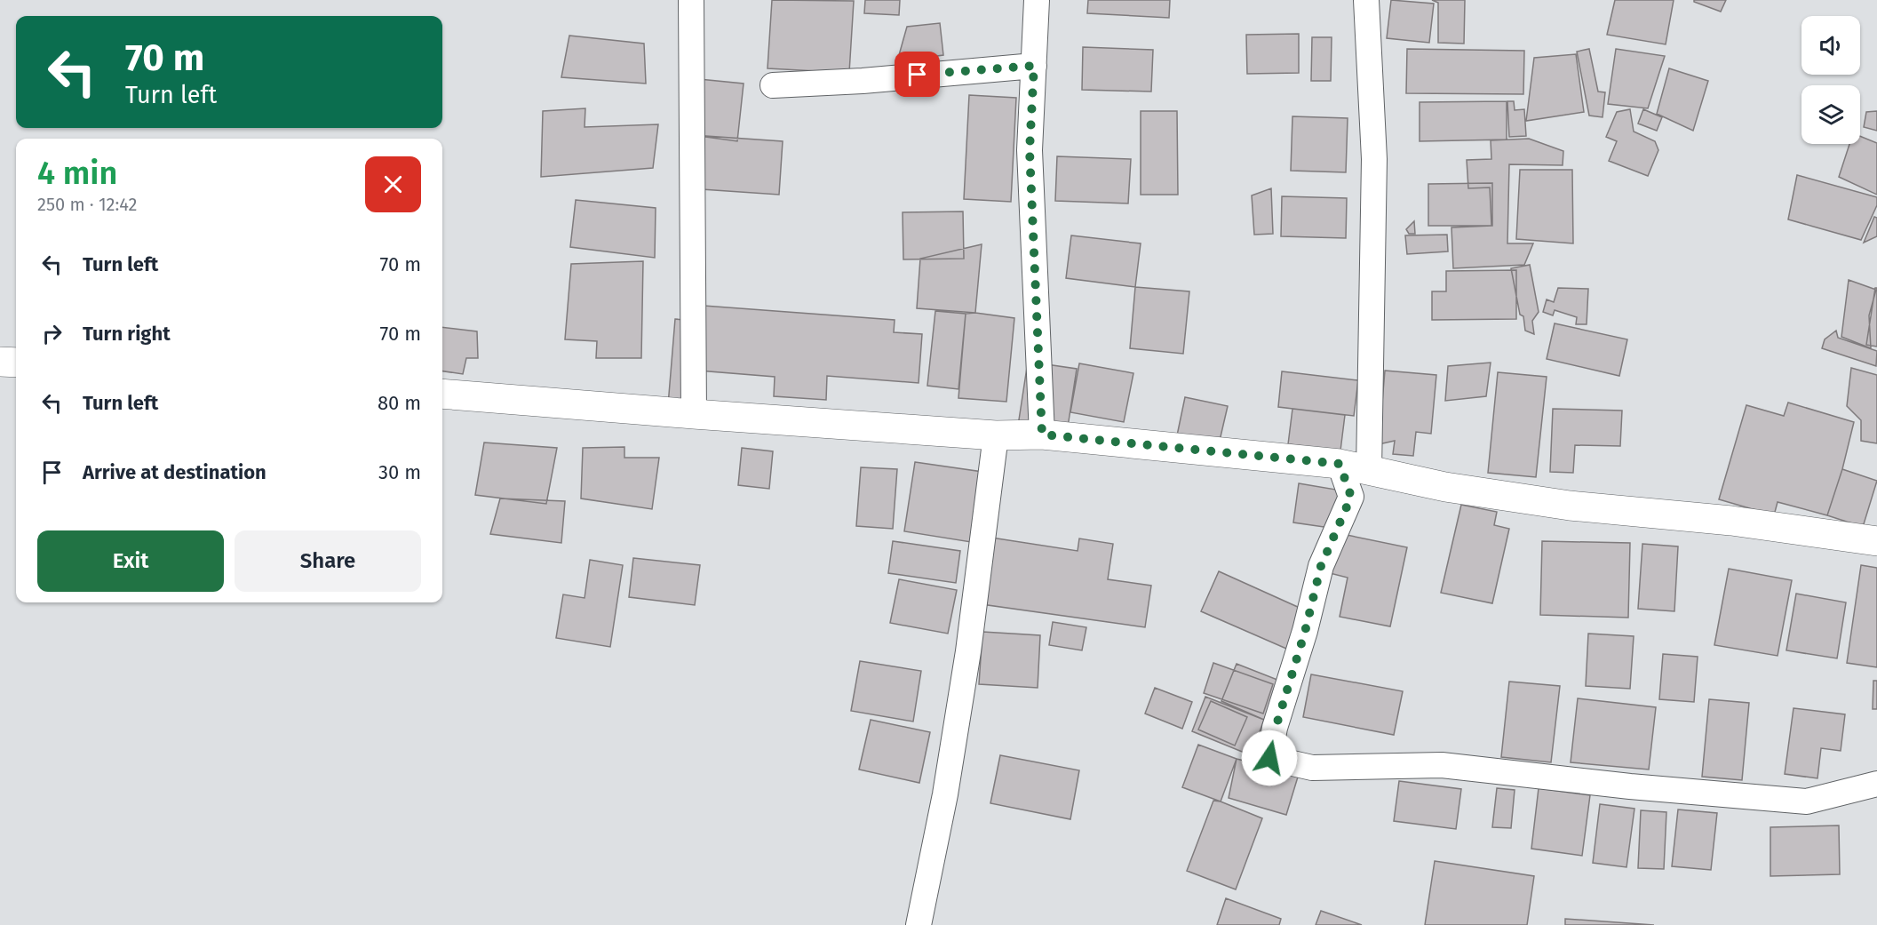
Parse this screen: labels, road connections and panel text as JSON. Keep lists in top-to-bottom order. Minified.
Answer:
{"page":{"turn":["70 m","Turn left"],"heading":["4 min","250 m · 12:42"],"list":[{"name":"Turn left","value":"70 m"},{"name":"Turn right","value":"70 m"},{"name":"Turn left","value":"80 m"},{"name":"Arrive at destination","value":"30 m"}],"buttons":["Exit","Share"]}}
